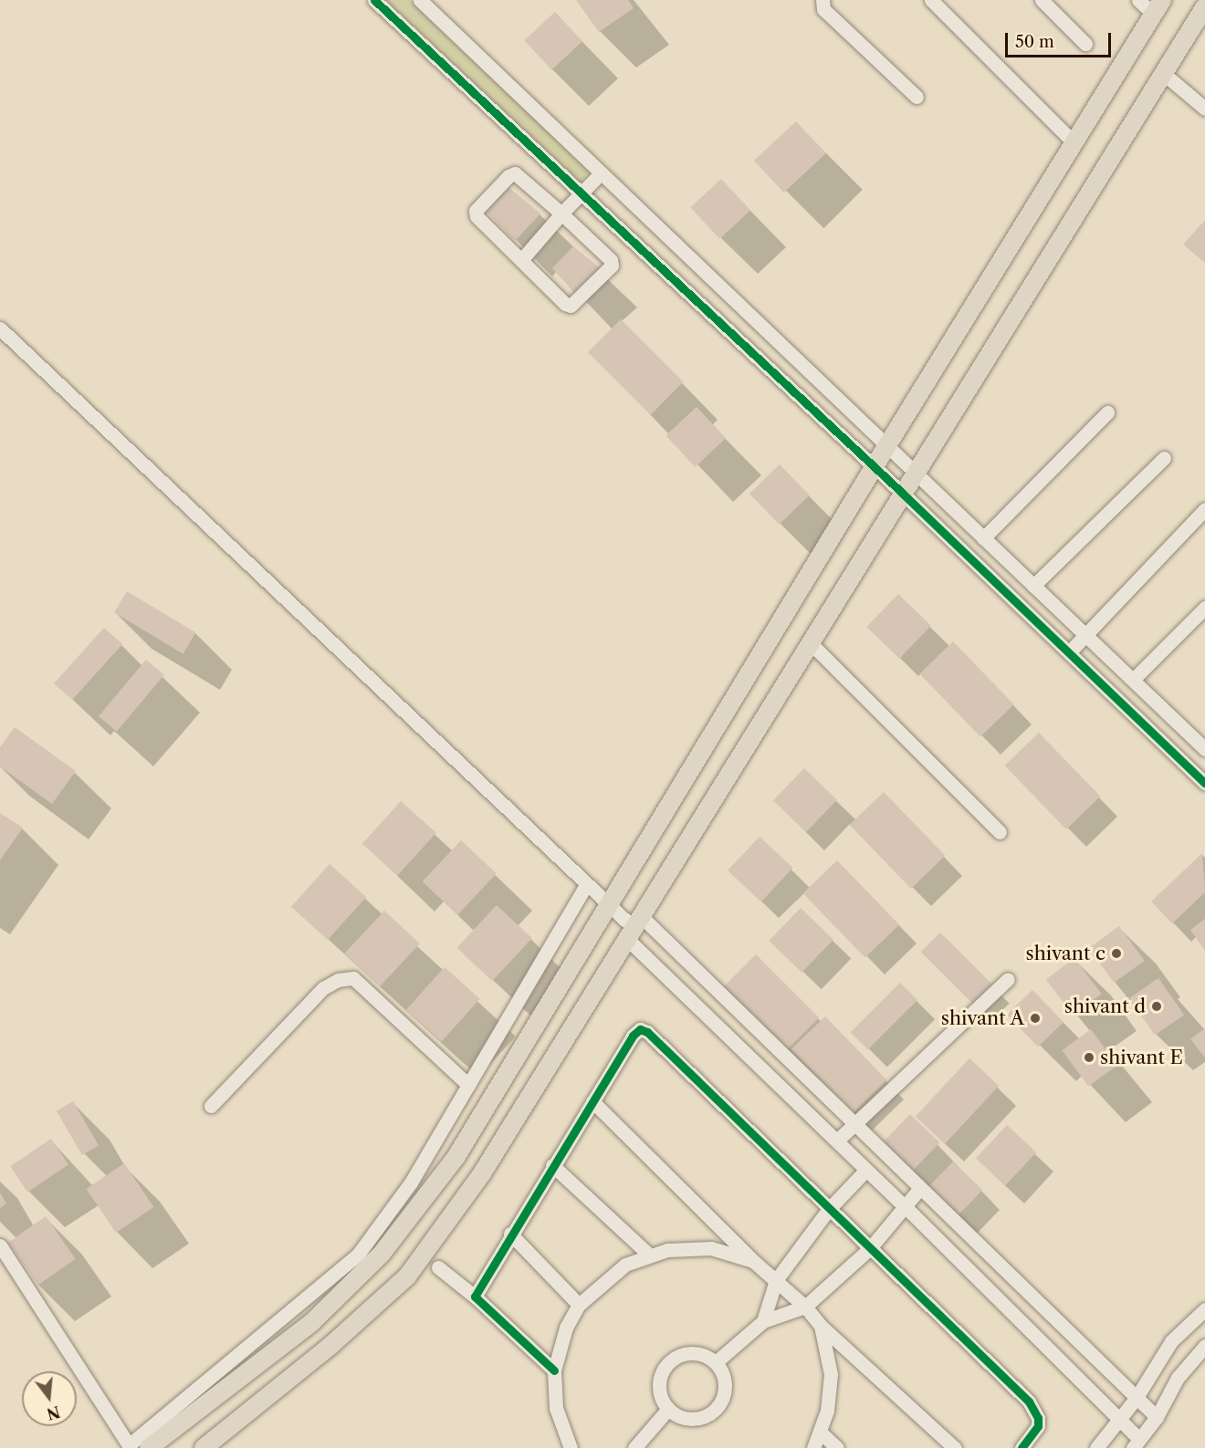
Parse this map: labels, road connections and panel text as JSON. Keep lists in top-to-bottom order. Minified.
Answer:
{"places":["shivant c","shivant d","shivant A","shivant E"],"scale_bar":"50 m","north":"bottom"}
